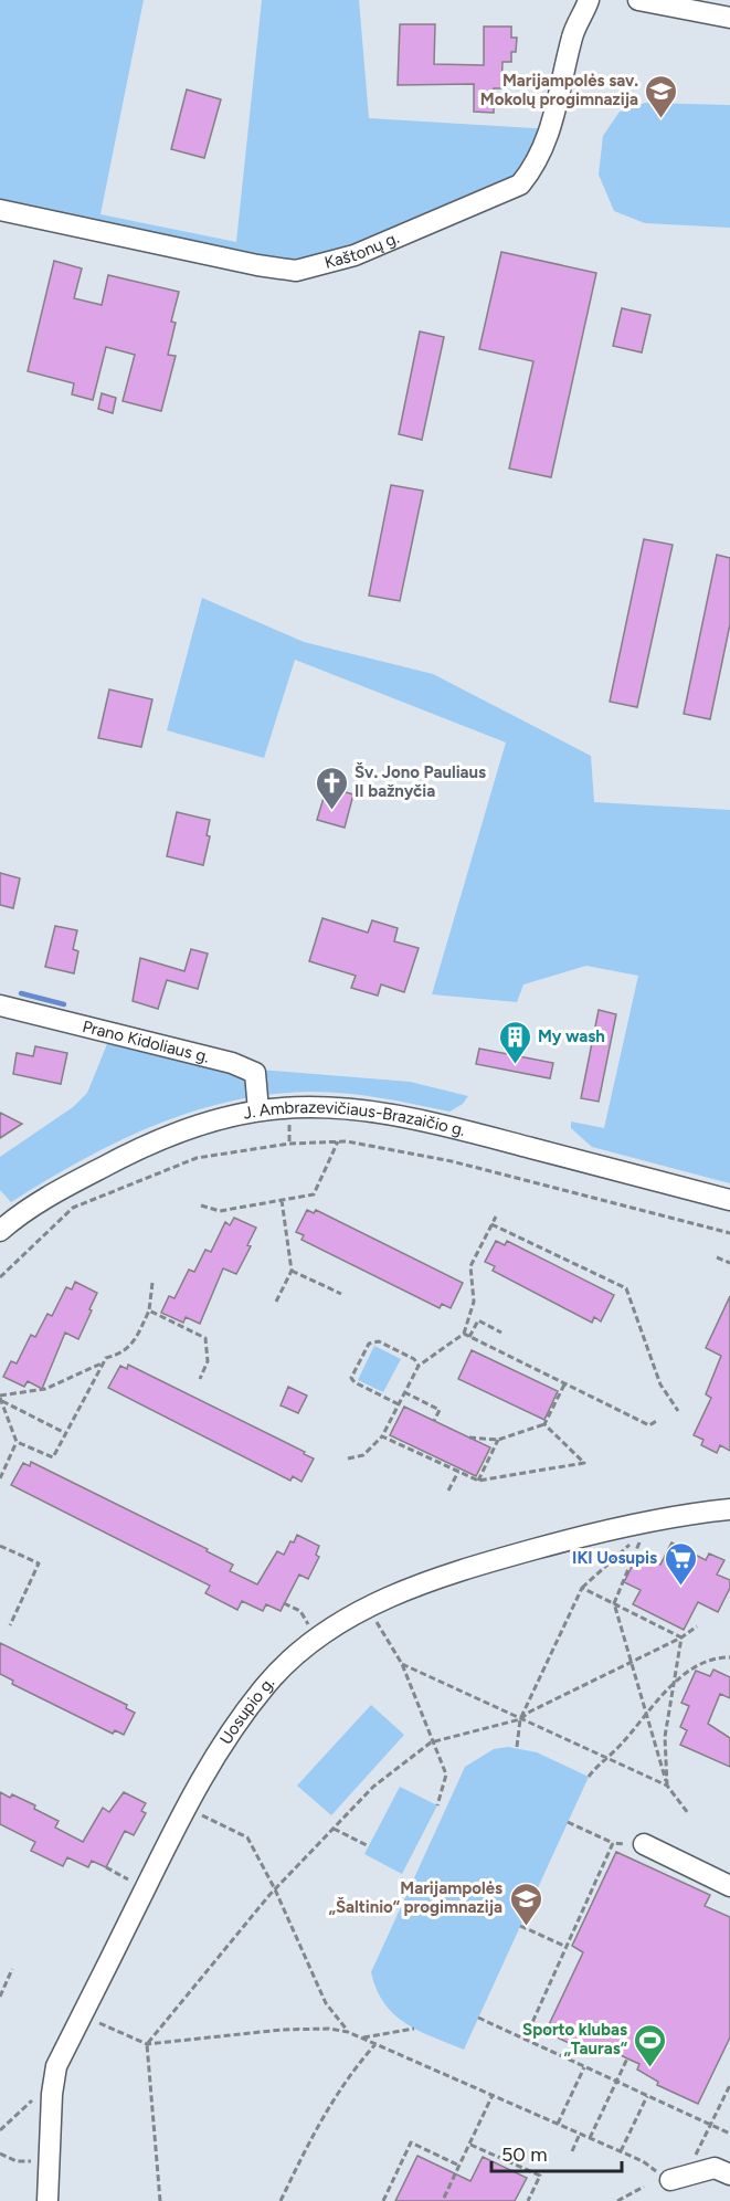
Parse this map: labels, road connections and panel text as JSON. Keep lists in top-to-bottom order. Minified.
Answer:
{"streets":{"street":["Kaštonų g.","Prano Kidoliaus g.","J. Ambrazevičiaus-Brazaičio g.","Uosupio g."]},"crossings":[["Prano Kidoliaus g.","J. Ambrazevičiaus-Brazaičio g."]],"places":{"school or university":["Marijampolės sav. Mokolų progimnazija","Marijampolės „Šaltinio“ progimnazija"],"church":["Šv. Jono Pauliaus II bažnyčia"],"building":["My wash"],"supermarket":["IKI Uosupis"],"sports":["Sporto klubas „Tauras“"]},"scale_bar":"50 m"}
